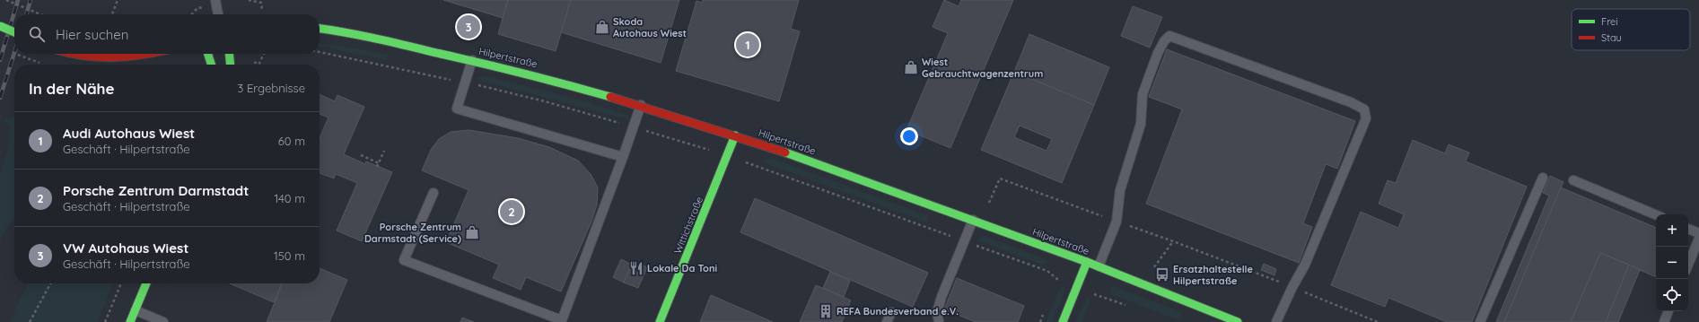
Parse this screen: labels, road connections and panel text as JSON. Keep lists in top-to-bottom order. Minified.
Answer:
{"streets":{"main road":["Hilpertstraße","Wittichstraße"]},"crossings":[["Hilpertstraße","Wittichstraße"]],"places":{"shop":["Skoda Autohaus Wiest","Wiest Gebrauchtwagenzentrum","Porsche Zentrum Darmstadt (Service)"],"restaurant":["Lokale Da Toni"],"bus stop":["Ersatzhaltestelle Hilpertstraße"],"building":["REFA Bundesverband e.V."]},"legend":["Frei","Stau"],"page":{"pins":["3","1","2"],"search":"Hier suchen","heading":["In der Nähe","3 Ergebnisse"],"list":[{"mark":"1","name":"Audi Autohaus Wiest","note":"Geschäft · Hilpertstraße","value":"60 m"},{"mark":"2","name":"Porsche Zentrum Darmstadt","note":"Geschäft · Hilpertstraße","value":"140 m"},{"mark":"3","name":"VW Autohaus Wiest","note":"Geschäft · Hilpertstraße","value":"150 m"}],"map_buttons":["+","−"]}}
